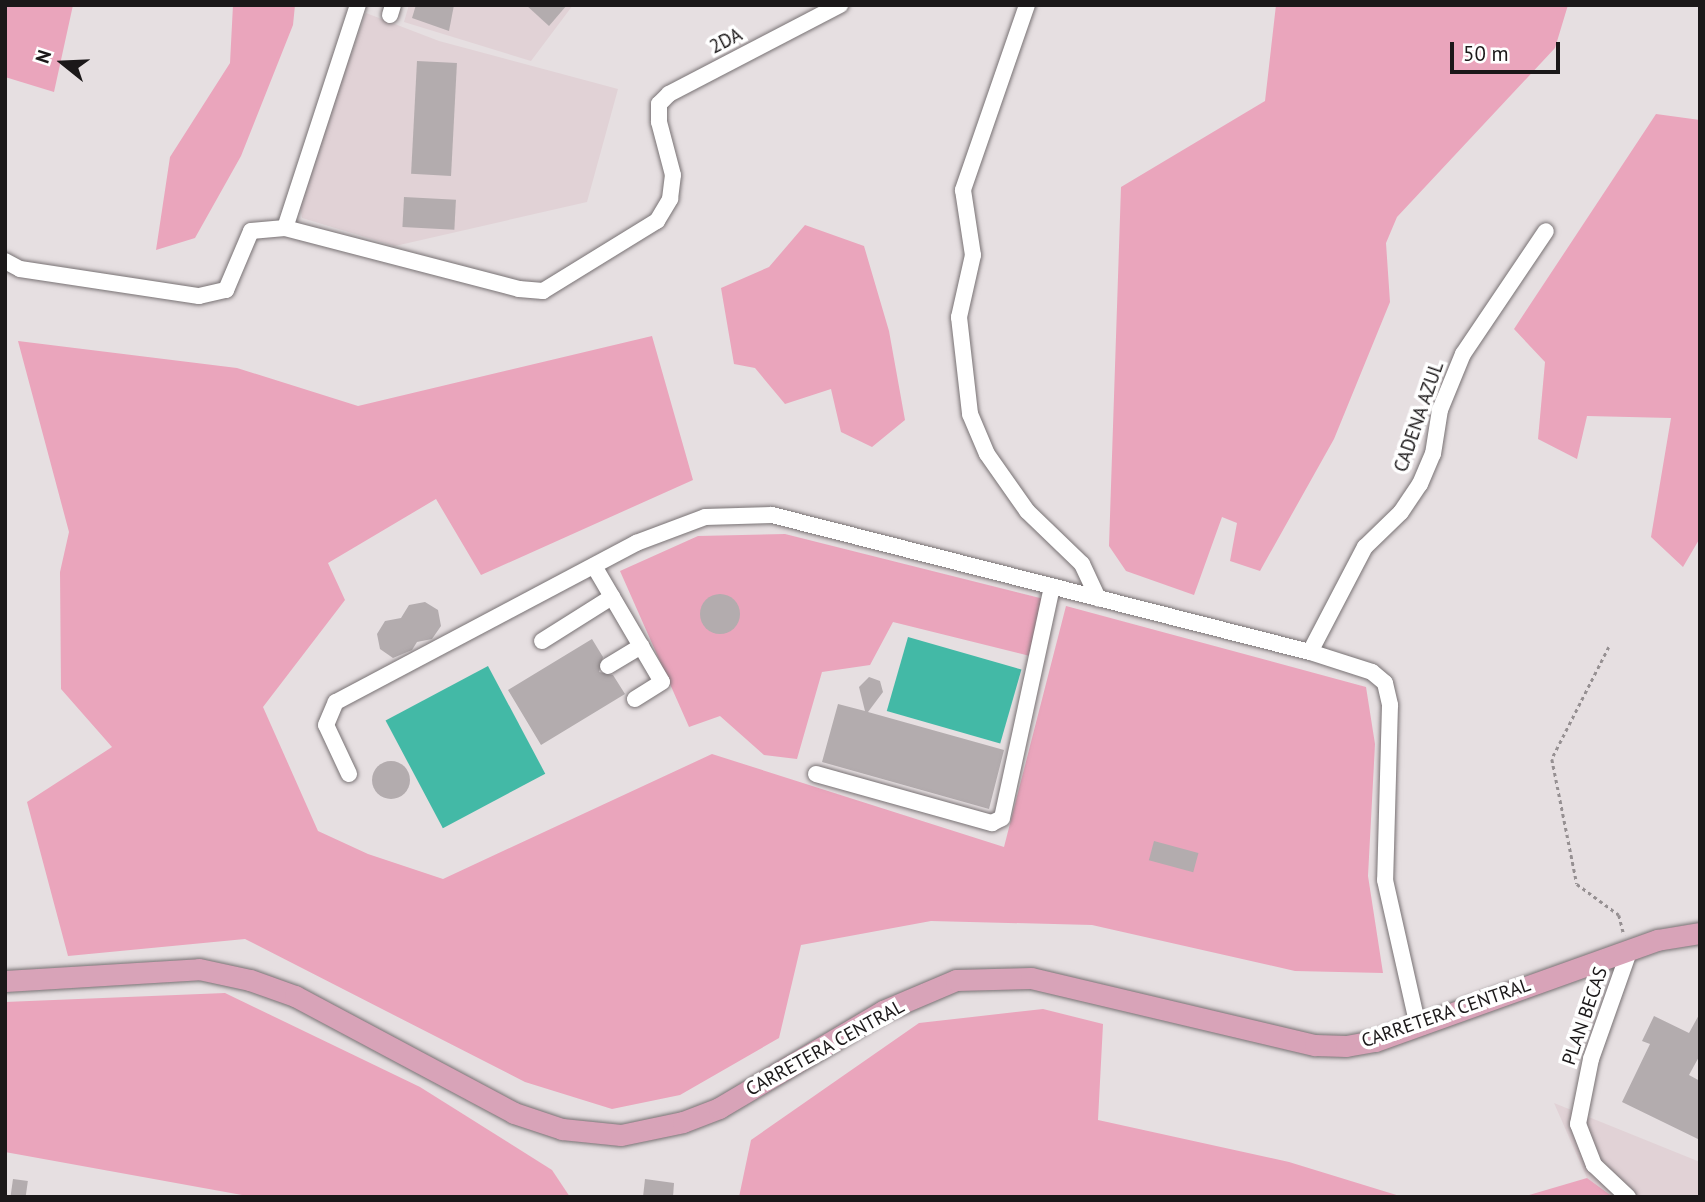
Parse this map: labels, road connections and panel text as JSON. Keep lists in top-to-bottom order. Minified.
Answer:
{"streets":{"main road":["CARRETERA CENTRAL"],"street":["2DA","CADENA AZUL","PLAN BECAS"]},"crossings":[["CARRETERA CENTRAL","PLAN BECAS"]],"scale_bar":"50 m","north":"left"}
